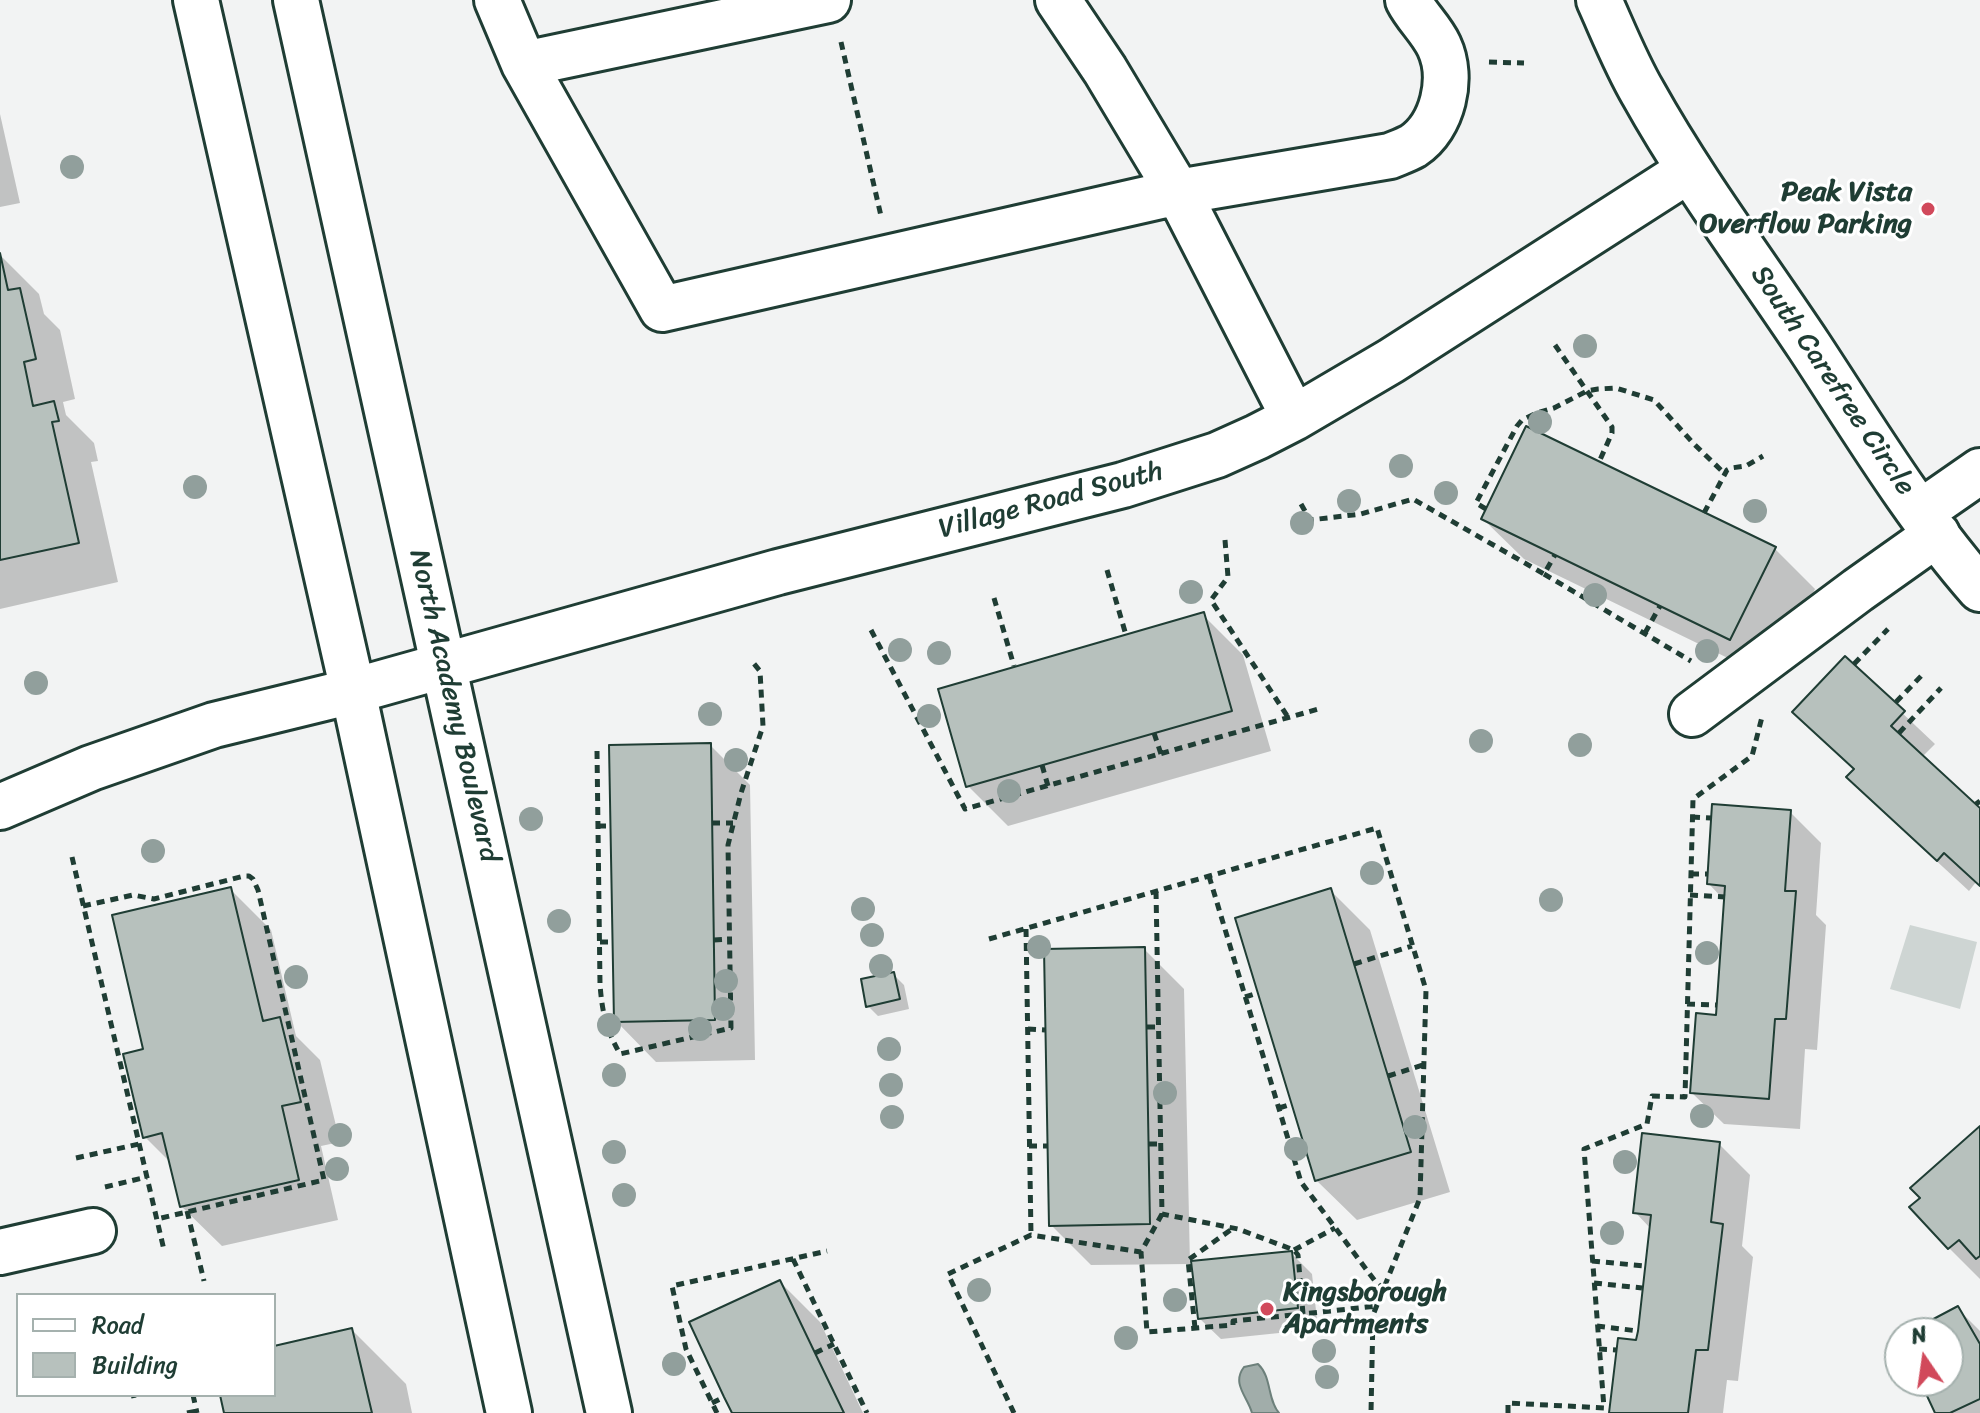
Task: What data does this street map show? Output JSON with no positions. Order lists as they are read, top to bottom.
{
  "streets": {
    "main road": ["South Carefree Circle", "Village Road South", "North Academy Boulevard"]
  },
  "crossings": [
    ["South Carefree Circle", "Village Road South"],
    ["Village Road South", "North Academy Boulevard"]
  ],
  "places": ["Peak Vista Overflow Parking", "Kingsborough Apartments"],
  "legend": ["Road", "Building"],
  "north": "top"
}
